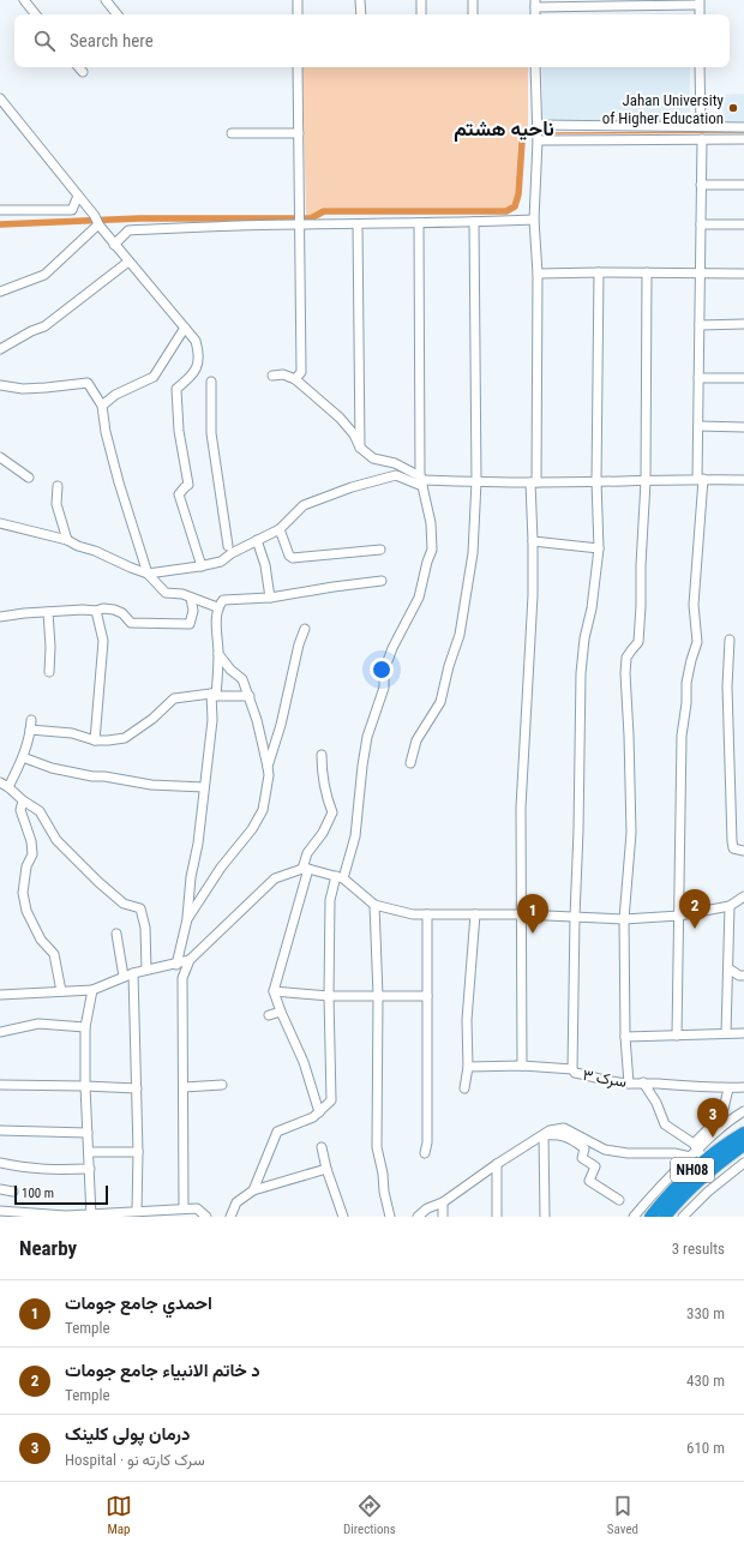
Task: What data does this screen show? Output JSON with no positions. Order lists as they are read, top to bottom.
{
  "streets": {
    "highway": ["NH08"],
    "street": ["سرک ۳"]
  },
  "districts": ["ناحیه هشتم"],
  "places": ["Jahan University of Higher Education"],
  "scale_bar": "100 m",
  "page": {
    "search": "Search here",
    "pins": ["2", "1", "3"],
    "scale": "100 m",
    "heading": ["Nearby", "3 results"],
    "list": [
      {
        "mark": "1",
        "name": "احمدي جامع جومات",
        "note": "Temple",
        "value": "330 m"
      },
      {
        "mark": "2",
        "name": "د خاتم الانبیاء جامع جومات",
        "note": "Temple",
        "value": "430 m"
      },
      {
        "mark": "3",
        "name": "درمان پولی کلینک",
        "note": "Hospital · سرک کارته نو",
        "value": "610 m"
      }
    ],
    "nav": ["Map", "Directions", "Saved"]
  }
}
